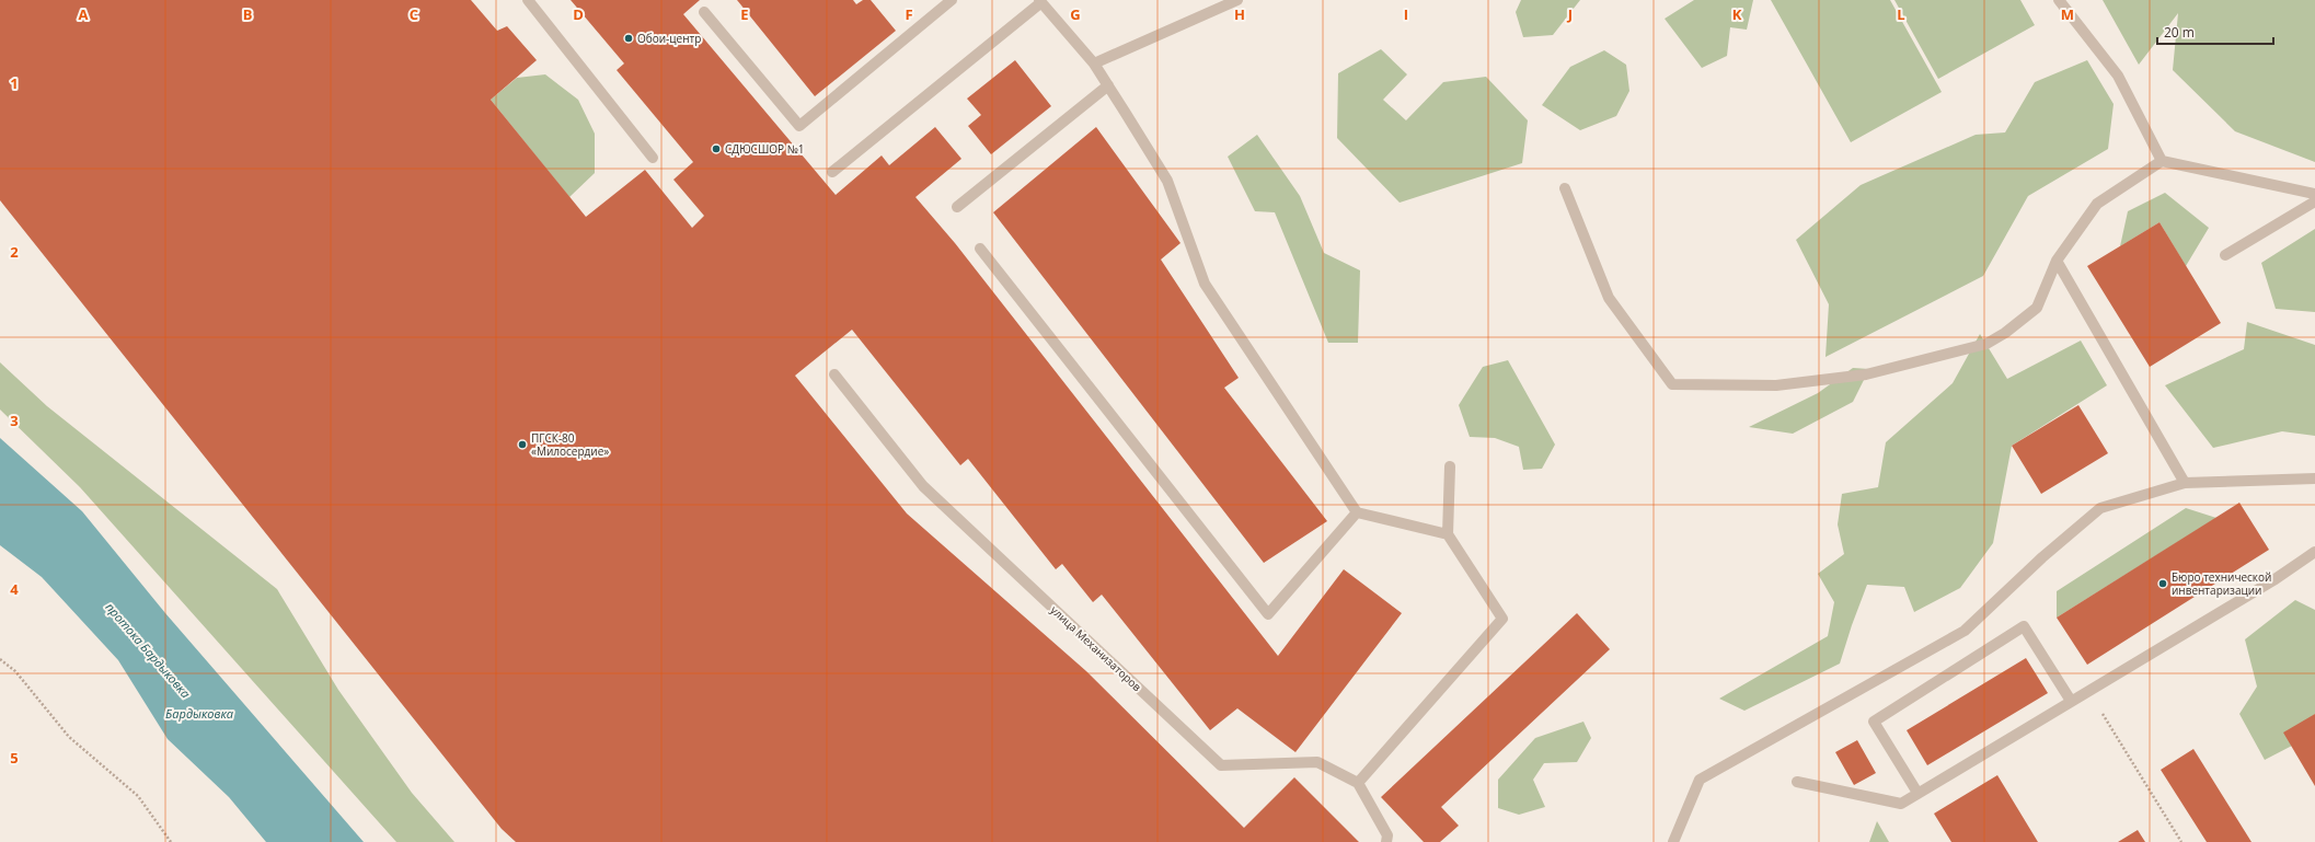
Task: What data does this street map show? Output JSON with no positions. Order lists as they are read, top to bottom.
{
  "streets": {
    "lane": ["улица Механизаторов"]
  },
  "water": ["протока Бардыковка", "Бардыковка"],
  "places": [
    "Обои-центр",
    "СДЮСШОР №1",
    "ПГСК-80 «Милосердие»",
    "Бюро технической инвентаризации"
  ],
  "scale_bar": "20 m",
  "grid": {
    "columns": [
      "A",
      "B",
      "C",
      "D",
      "E",
      "F",
      "G",
      "H",
      "I",
      "J",
      "K",
      "L",
      "M"
    ],
    "rows": [
      "1",
      "2",
      "3",
      "4",
      "5"
    ]
  }
}
